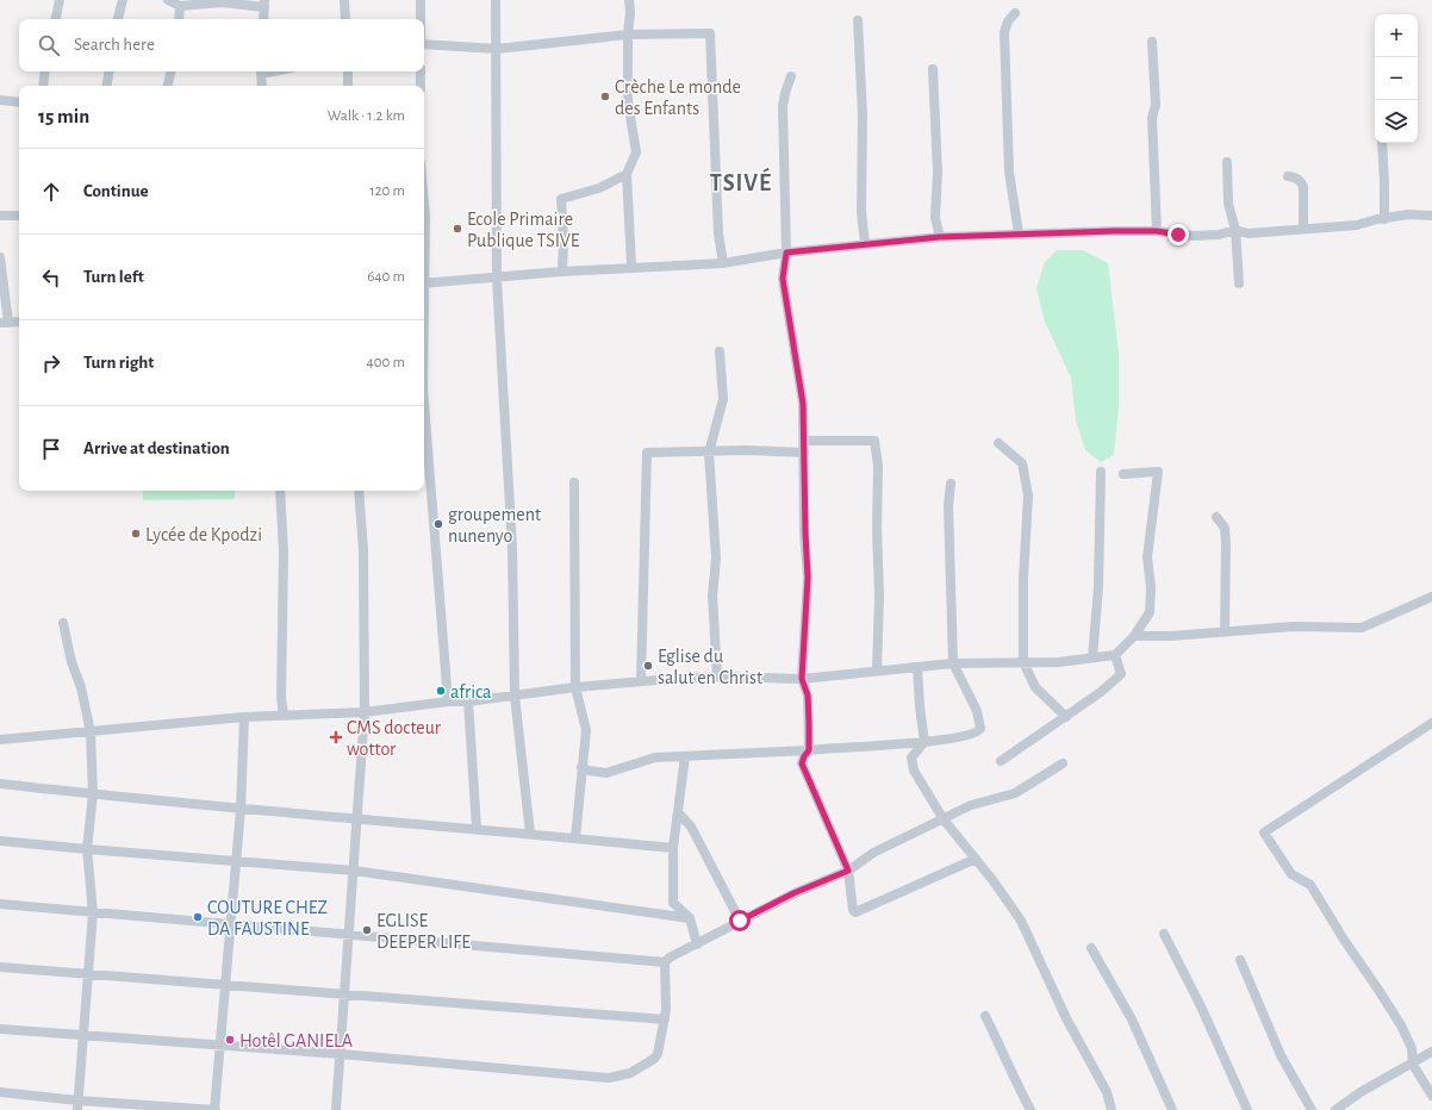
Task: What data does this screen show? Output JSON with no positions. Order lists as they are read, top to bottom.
{
  "districts": ["TSIVÉ"],
  "places": {
    "other": [
      "Crèche Le monde des Enfants",
      "Ecole Primaire Publique TSIVE",
      "groupement nunenyo",
      "Lycée de Kpodzi",
      "Eglise du salut en Christ",
      "africa",
      "COUTURE CHEZ DA FAUSTINE",
      "EGLISE DEEPER LIFE",
      "Hotêl GANIELA"
    ],
    "health": ["CMS docteur wottor"]
  },
  "page": {
    "map_buttons": ["+", "−"],
    "search": "Search here",
    "heading": ["15 min", "Walk · 1.2 km"],
    "list": [
      ["Continue", "120 m"],
      ["Turn left", "640 m"],
      ["Turn right", "400 m"],
      "Arrive at destination"
    ]
  }
}
